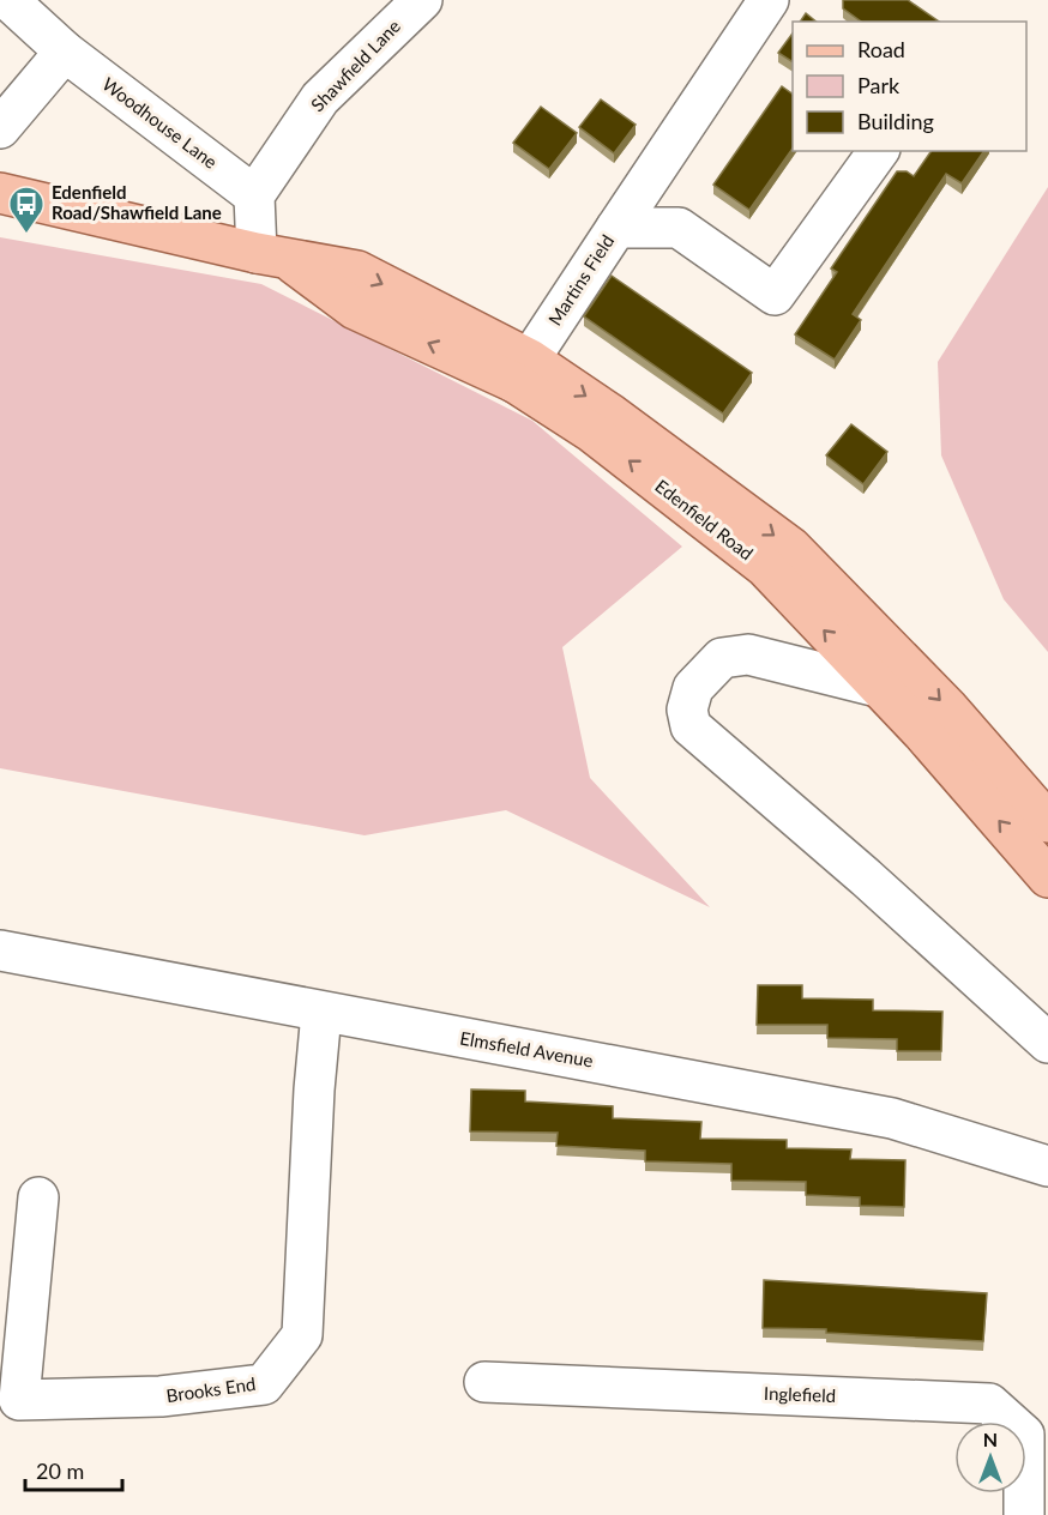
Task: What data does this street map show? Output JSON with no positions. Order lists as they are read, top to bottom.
{
  "streets": {
    "main road": ["Edenfield Road"],
    "street": [
      "Shawfield Lane",
      "Woodhouse Lane",
      "Martins Field",
      "Elmsfield Avenue",
      "Brooks End",
      "Inglefield"
    ]
  },
  "crossings": [
    ["Shawfield Lane", "Woodhouse Lane"],
    ["Martins Field", "Edenfield Road"],
    ["Elmsfield Avenue", "Brooks End"]
  ],
  "places": {
    "bus stop": ["Edenfield Road/Shawfield Lane"]
  },
  "legend": ["Road", "Park", "Building"],
  "scale_bar": "20 m",
  "north": "top"
}
